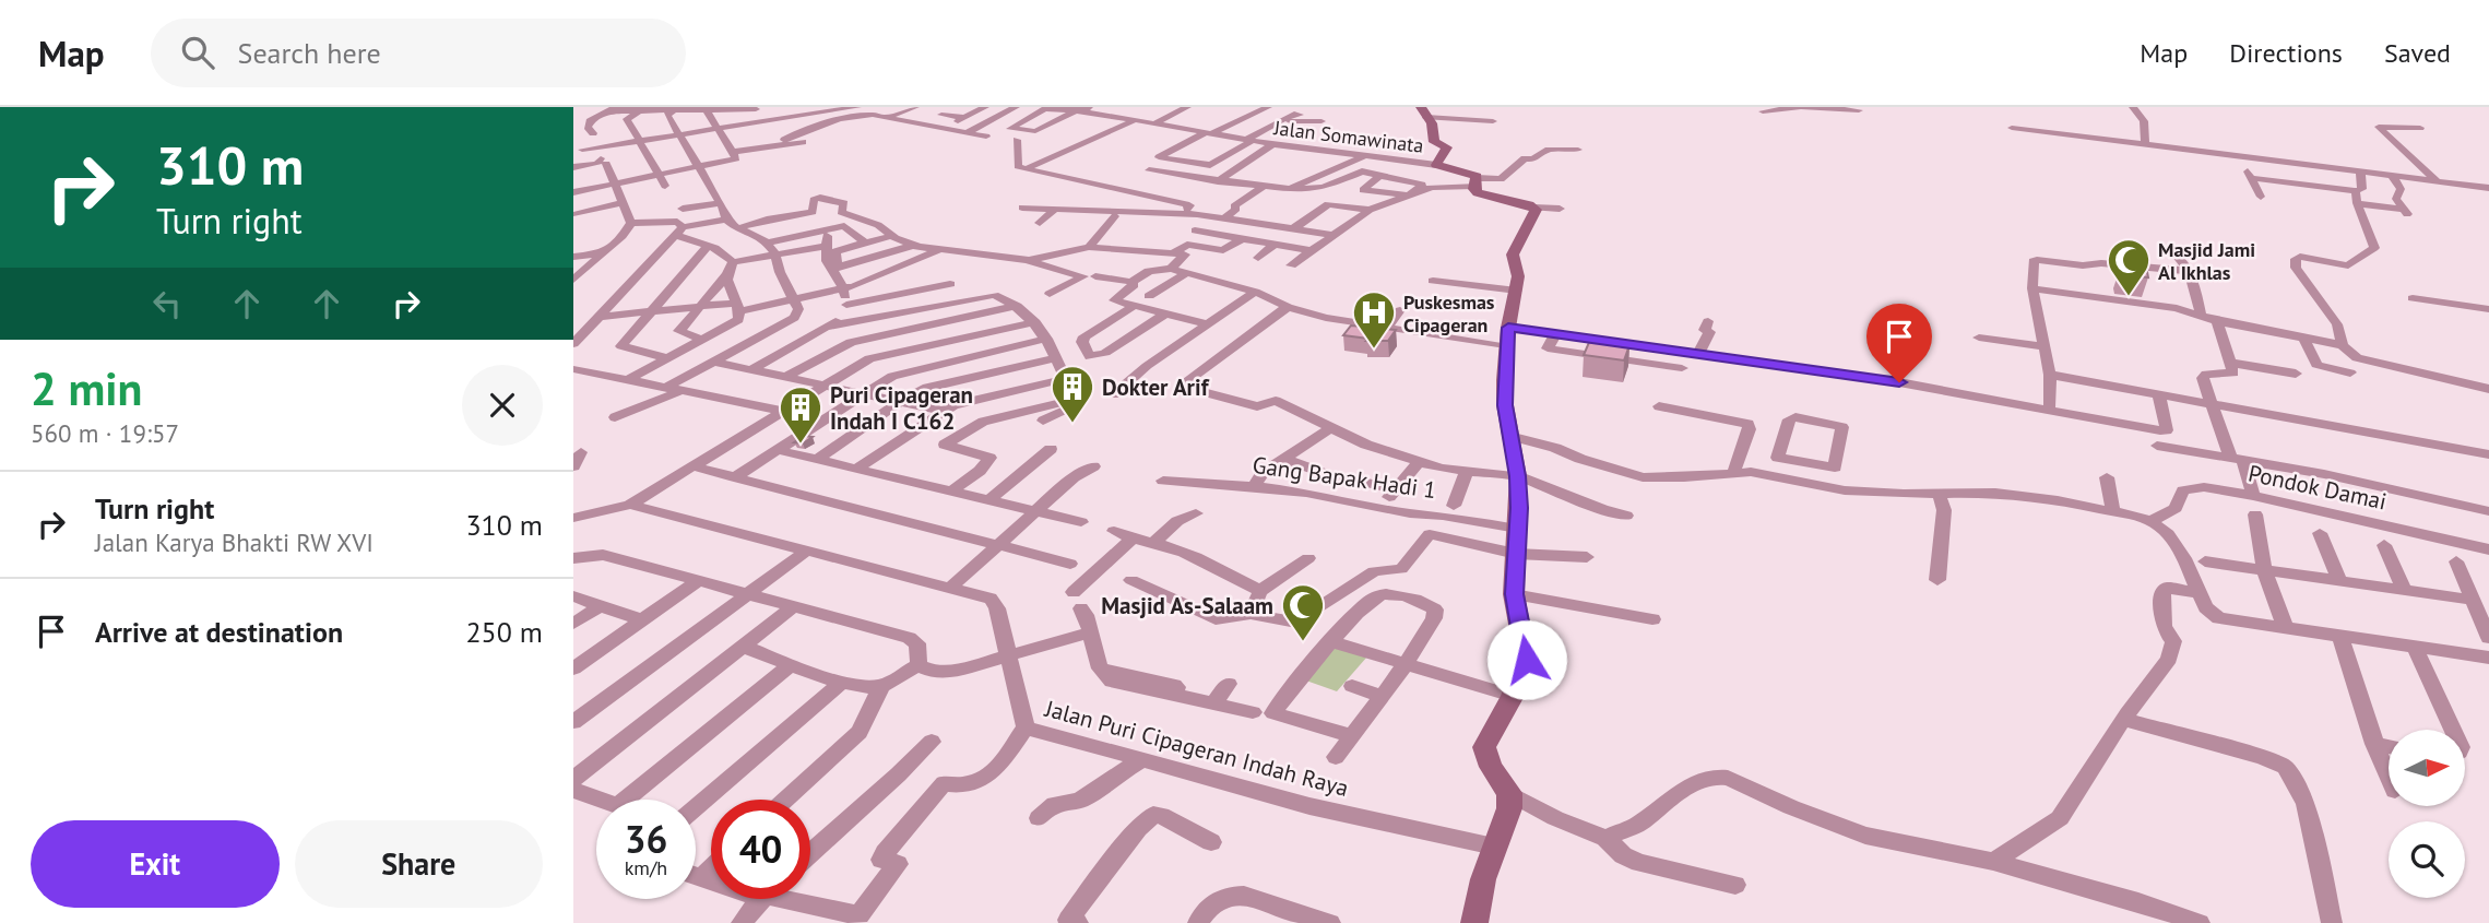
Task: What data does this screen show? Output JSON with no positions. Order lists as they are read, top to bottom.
{
  "streets": {
    "street": [
      "Jalan Somawinata",
      "Gang Bapak Hadi 1",
      "Pondok Damai",
      "Jalan Puri Cipageran Indah Raya"
    ]
  },
  "places": {
    "mosque": ["Masjid Jami Al Ikhlas", "Masjid As-Salaam"],
    "hospital": ["Puskesmas Cipageran"],
    "building": ["Dokter Arif", "Puri Cipageran Indah I C162"]
  },
  "north": "right",
  "page": {
    "header": "Map",
    "search": "Search here",
    "nav": ["Map", "Directions", "Saved"],
    "turn": ["310 m", "Turn right"],
    "heading": ["2 min", "560 m · 19:57"],
    "list": [
      {
        "name": "Turn right",
        "note": "Jalan Karya Bhakti RW XVI",
        "value": "310 m"
      },
      {
        "name": "Arrive at destination",
        "value": "250 m"
      }
    ],
    "speed": "36 km/h",
    "limit": "40",
    "buttons": ["Exit", "Share"]
  }
}
